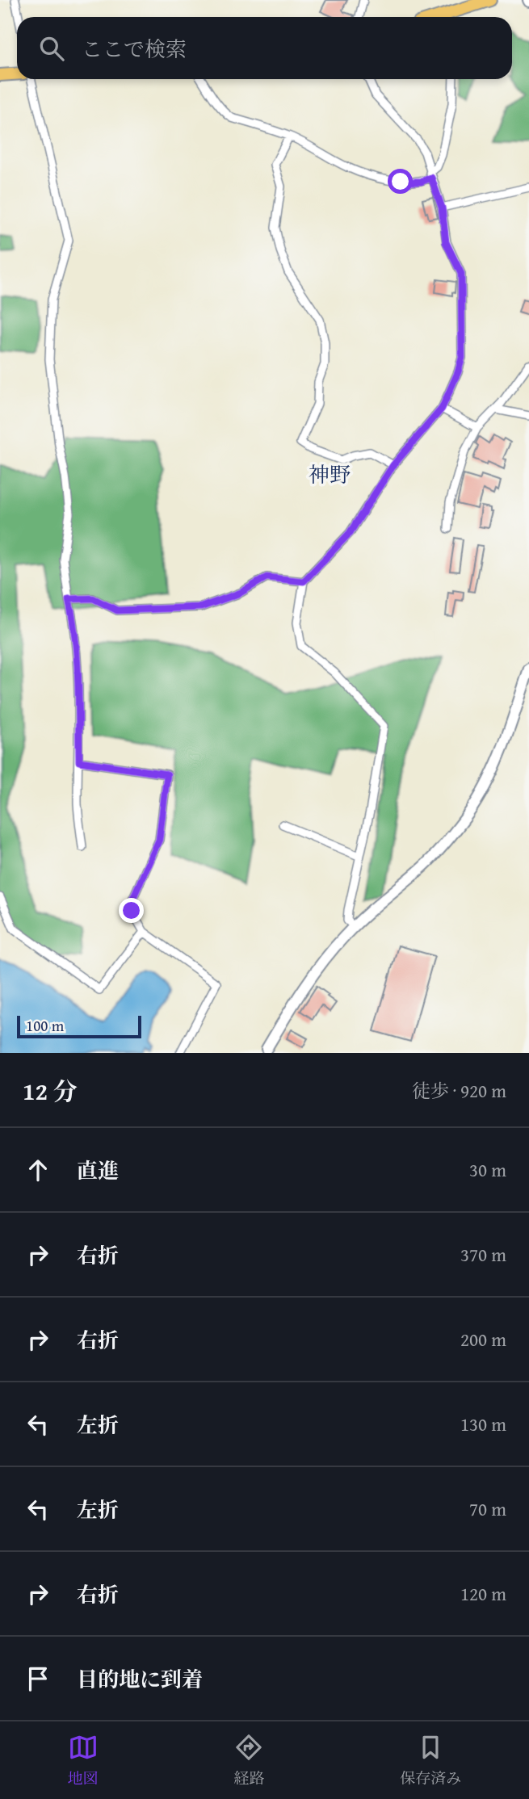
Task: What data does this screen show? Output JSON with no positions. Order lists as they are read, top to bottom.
{
  "districts": ["神野"],
  "scale_bar": "100 m",
  "page": {
    "search": "ここで検索",
    "scale": "100 m",
    "heading": ["12 分", "徒歩 · 920 m"],
    "list": [
      ["直進", "30 m"],
      ["右折", "370 m"],
      ["右折", "200 m"],
      ["左折", "130 m"],
      ["左折", "70 m"],
      ["右折", "120 m"],
      "目的地に到着"
    ],
    "nav": ["地図", "経路", "保存済み"]
  }
}
